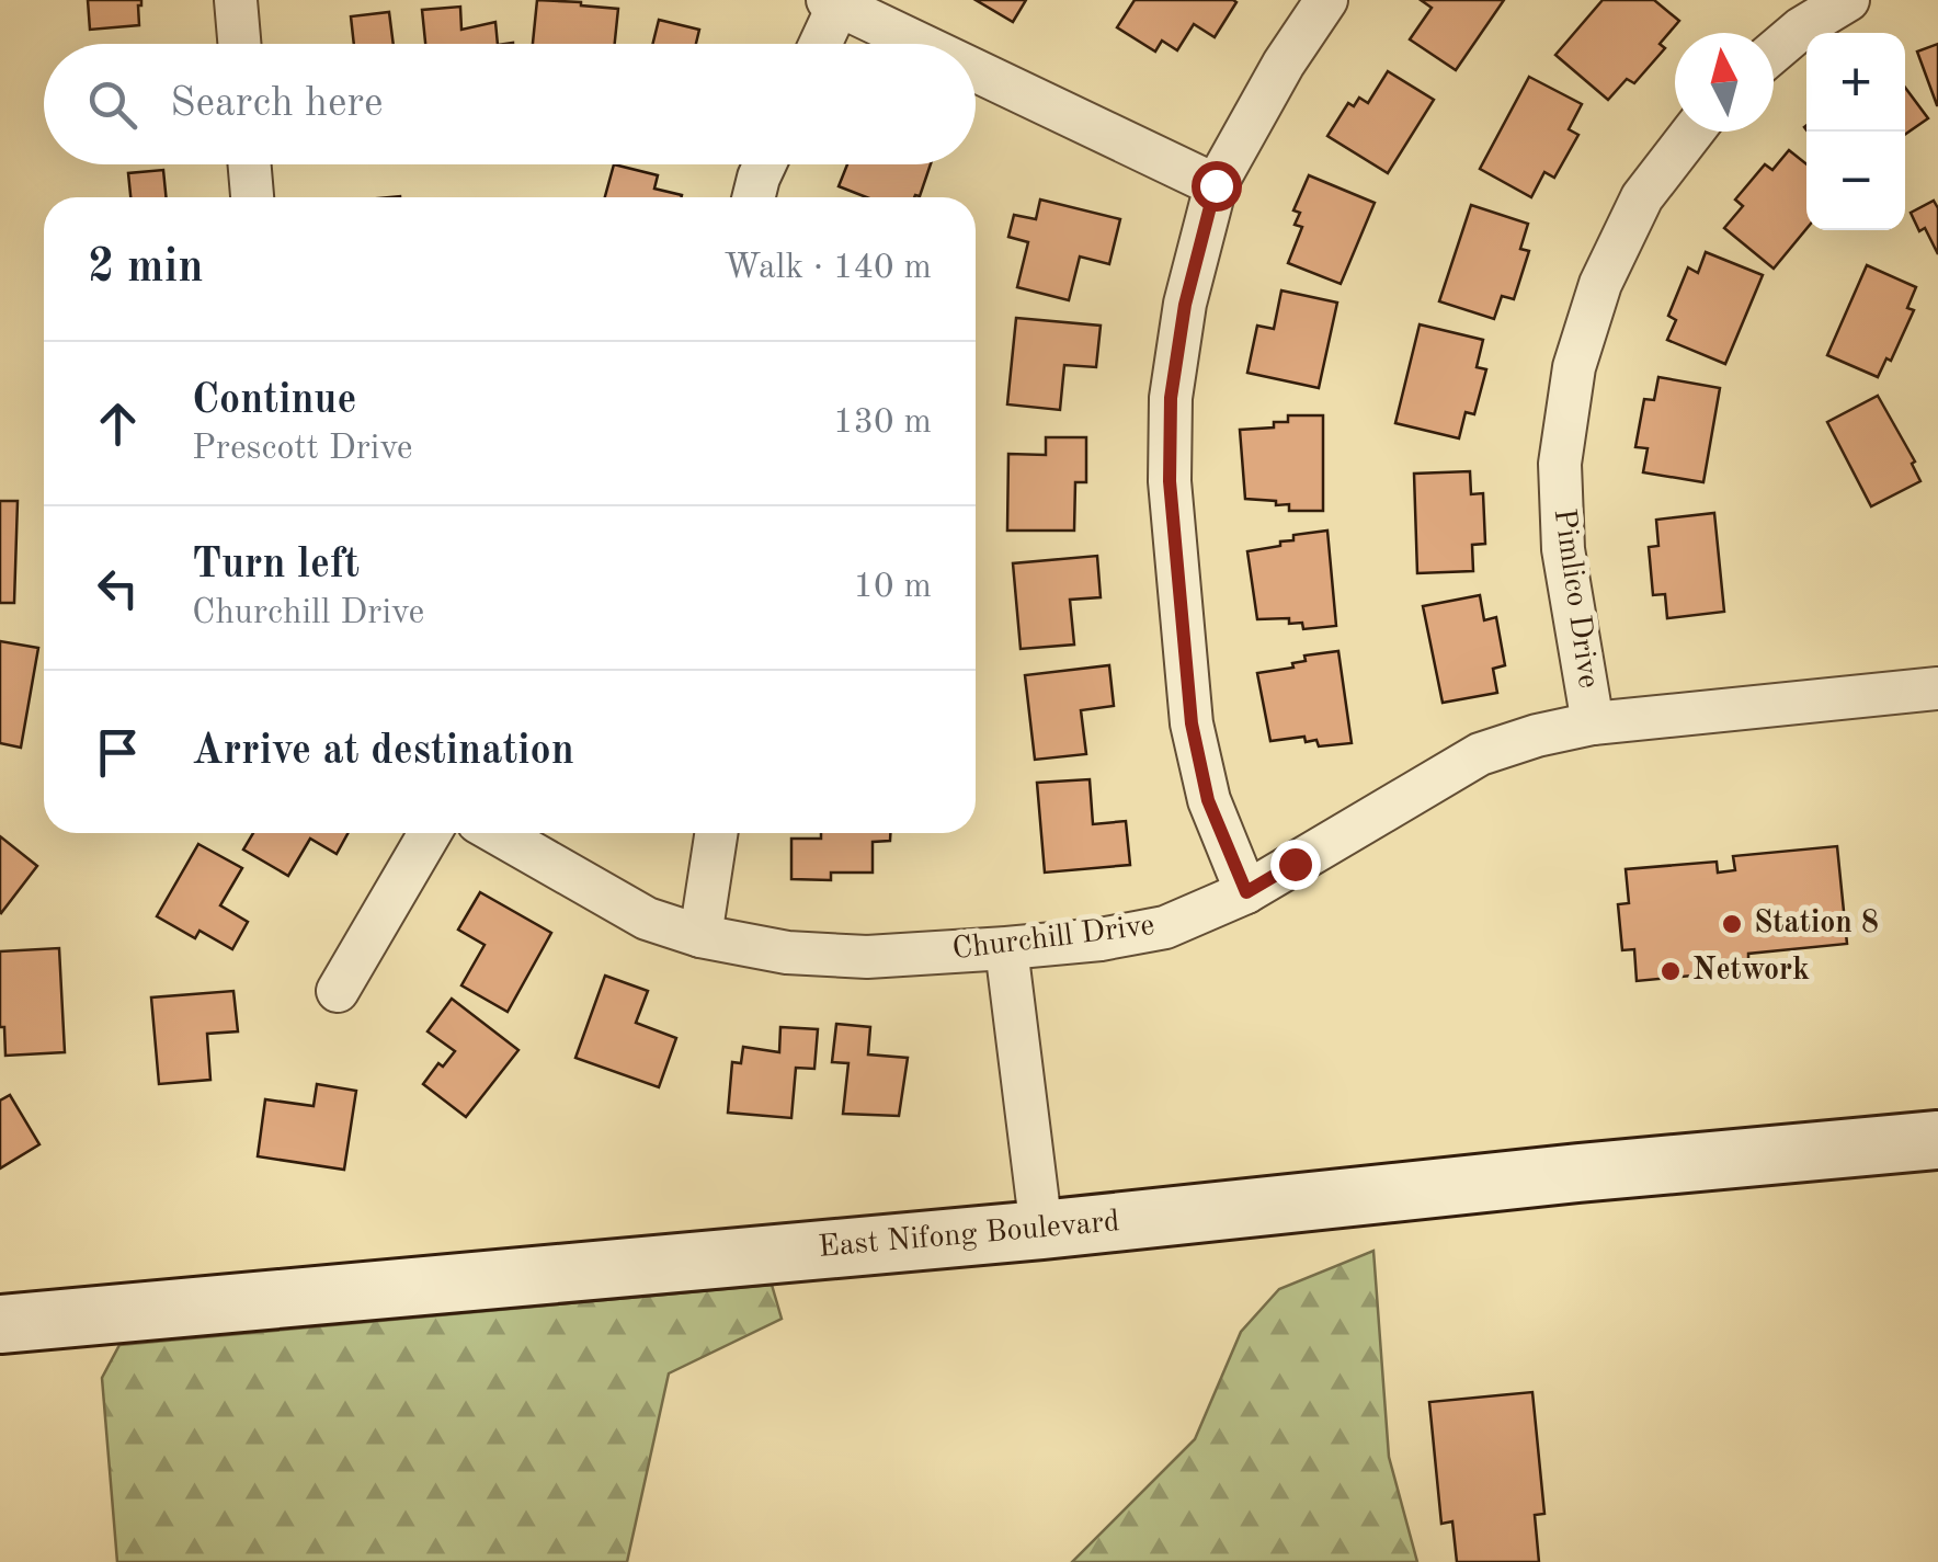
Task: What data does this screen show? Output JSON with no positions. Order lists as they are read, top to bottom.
{
  "streets": {
    "street": ["Pimlico Drive", "Churchill Drive", "East Nifong Boulevard"]
  },
  "crossings": [
    ["Pimlico Drive", "Churchill Drive"]
  ],
  "places": ["Station 8", "Network"],
  "north": "top",
  "page": {
    "map_buttons": ["+", "−"],
    "search": "Search here",
    "heading": ["2 min", "Walk · 140 m"],
    "list": [
      ["Continue", "Prescott Drive", "130 m"],
      ["Turn left", "Churchill Drive", "10 m"],
      "Arrive at destination"
    ]
  }
}
